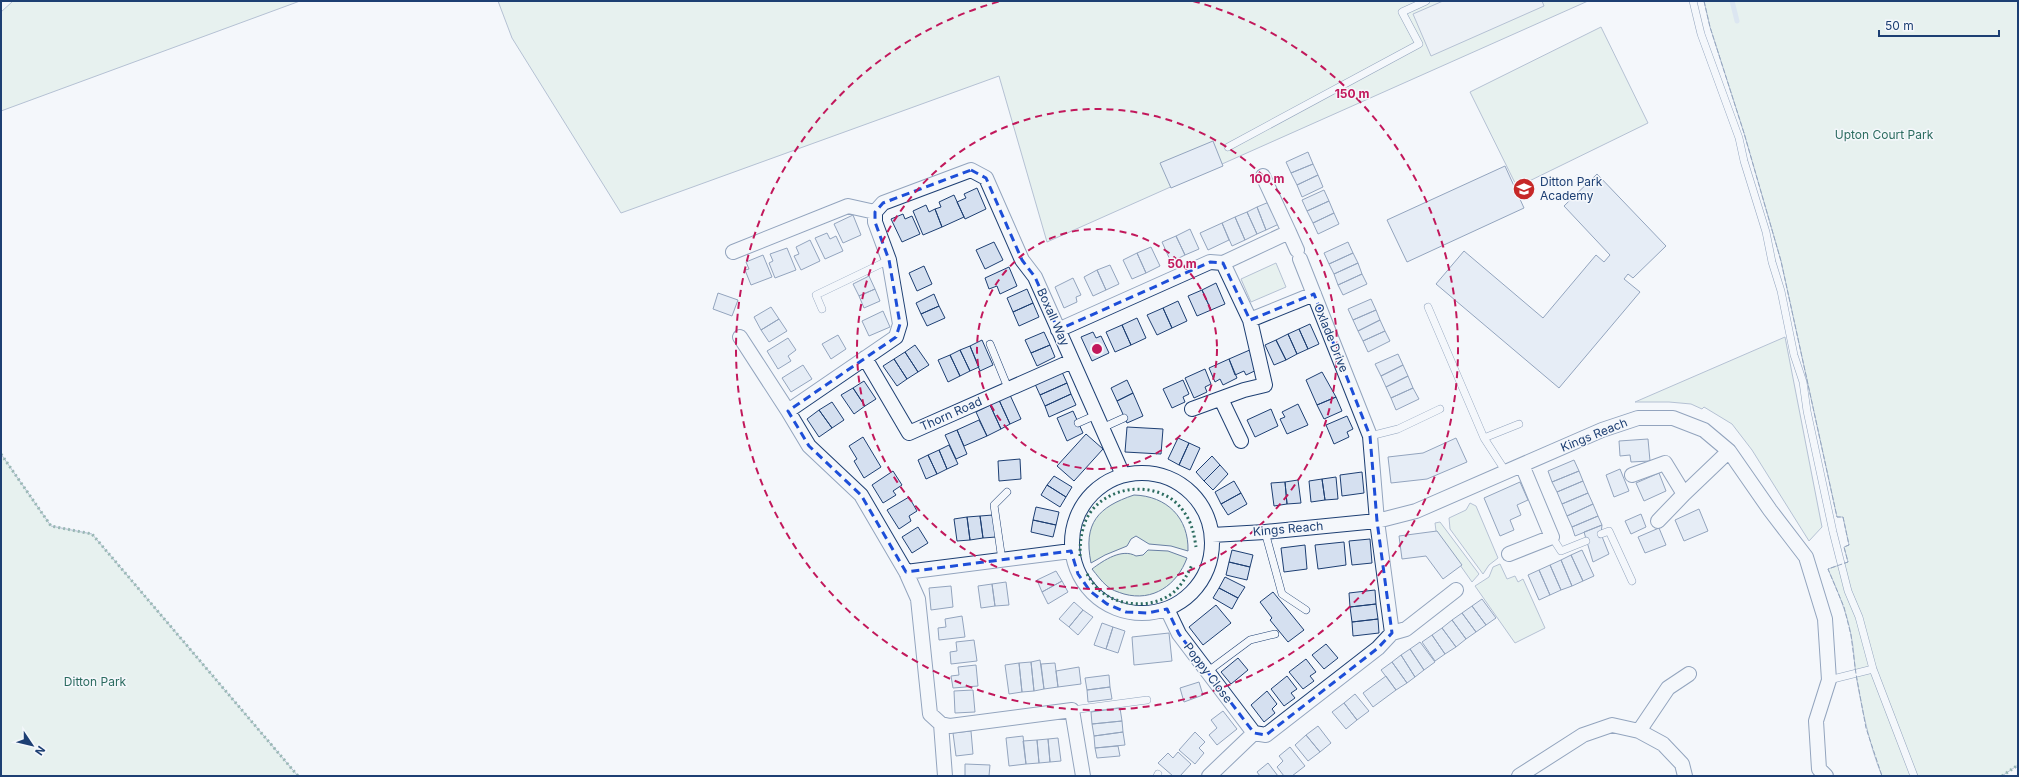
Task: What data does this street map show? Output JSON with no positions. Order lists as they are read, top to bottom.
{
  "streets": {
    "street": [
      "Boxall Way",
      "Oxlade Drive",
      "Thorn Road",
      "Kings Reach",
      "Poppy Close"
    ]
  },
  "crossings": [
    ["Boxall Way", "Thorn Road"],
    ["Boxall Way", "Kings Reach"],
    ["Boxall Way", "Poppy Close"],
    ["Oxlade Drive", "Kings Reach"],
    ["Kings Reach", "Poppy Close"]
  ],
  "parks": ["Upton Court Park", "Ditton Park"],
  "places": {
    "school or university": ["Ditton Park Academy"]
  },
  "scale_bar": "50 m",
  "north": "bottom right",
  "rings": ["150 m", "100 m", "50 m"]
}
